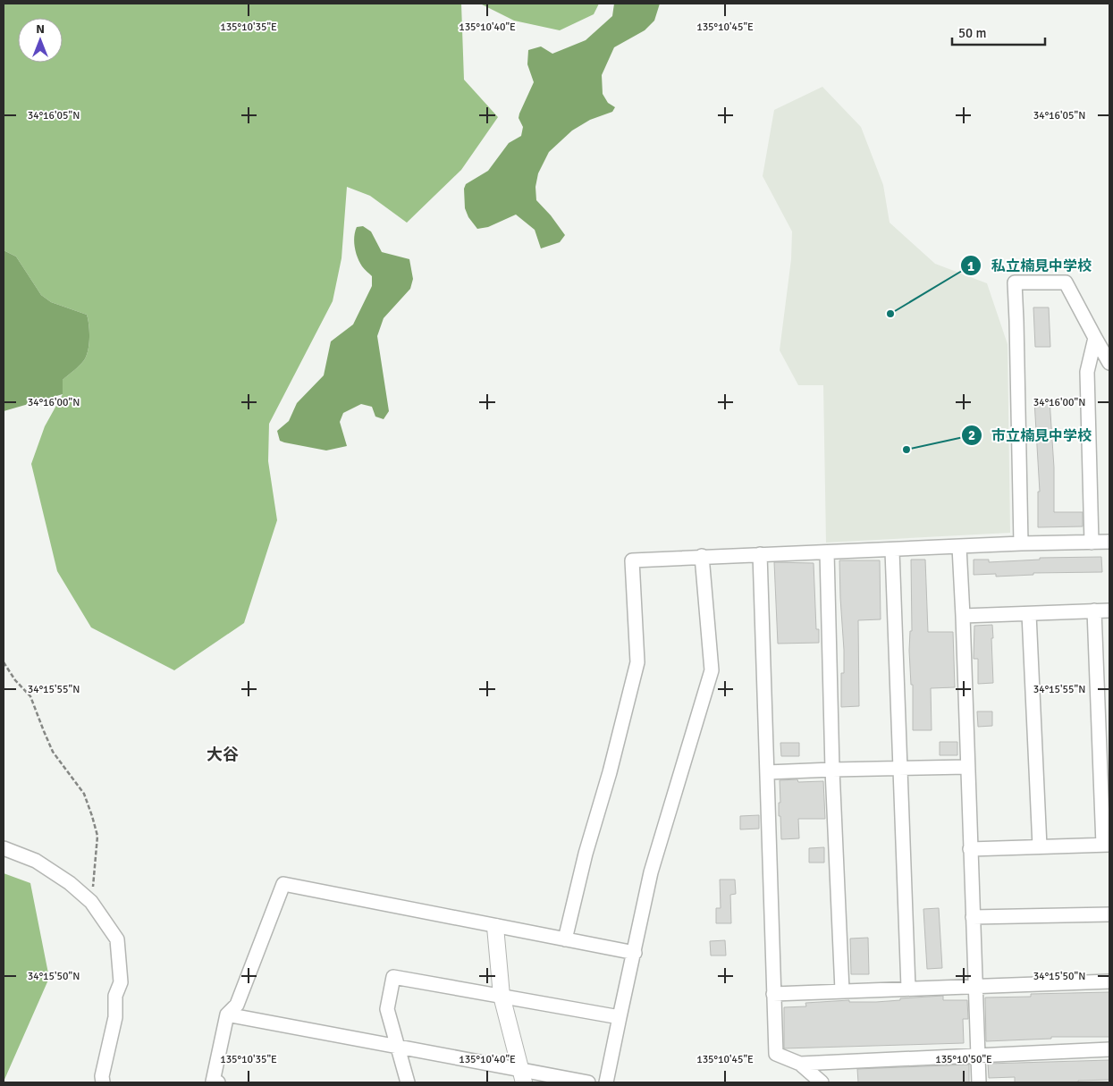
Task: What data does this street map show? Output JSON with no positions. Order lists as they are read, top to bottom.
{
  "districts": ["大谷"],
  "places": ["私立楠見中学校", "市立楠見中学校"],
  "scale_bar": "50 m",
  "north": "top",
  "coordinates": [
    "135°10'35\"E",
    "135°10'40\"E",
    "135°10'45\"E",
    "34°16'05\"N",
    "34°16'00\"N",
    "34°15'55\"N",
    "34°15'50\"N",
    "135°10'50\"E"
  ]
}
